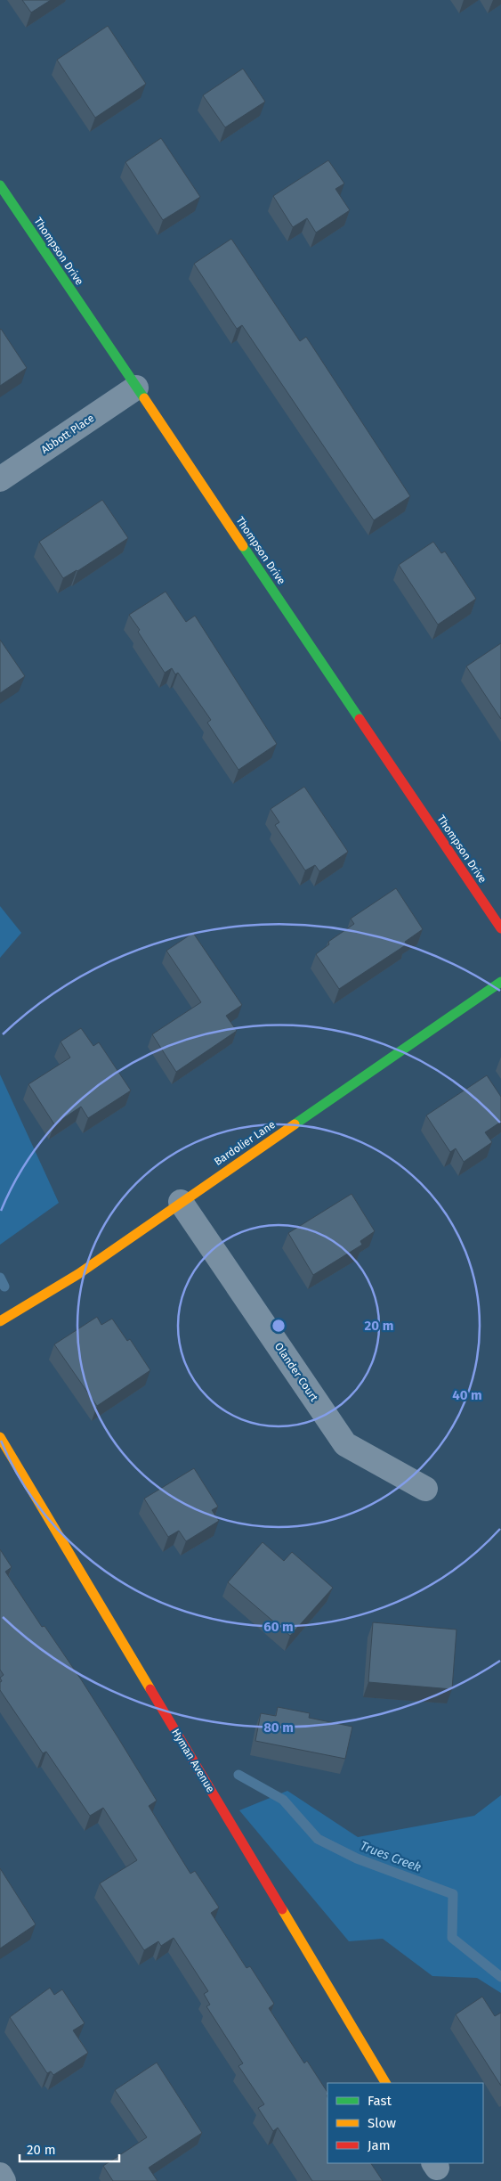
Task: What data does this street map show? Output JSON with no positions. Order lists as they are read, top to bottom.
{
  "streets": {
    "street": [
      "Thompson Drive",
      "Abbott Place",
      "Bardolier Lane",
      "Olander Court",
      "Hyman Avenue"
    ]
  },
  "crossings": [
    ["Thompson Drive", "Abbott Place"],
    ["Bardolier Lane", "Olander Court"]
  ],
  "water": ["Trues Creek"],
  "legend": ["Fast", "Slow", "Jam"],
  "scale_bar": "20 m",
  "rings": [
    "20 m",
    "40 m",
    "60 m",
    "80 m"
  ]
}
